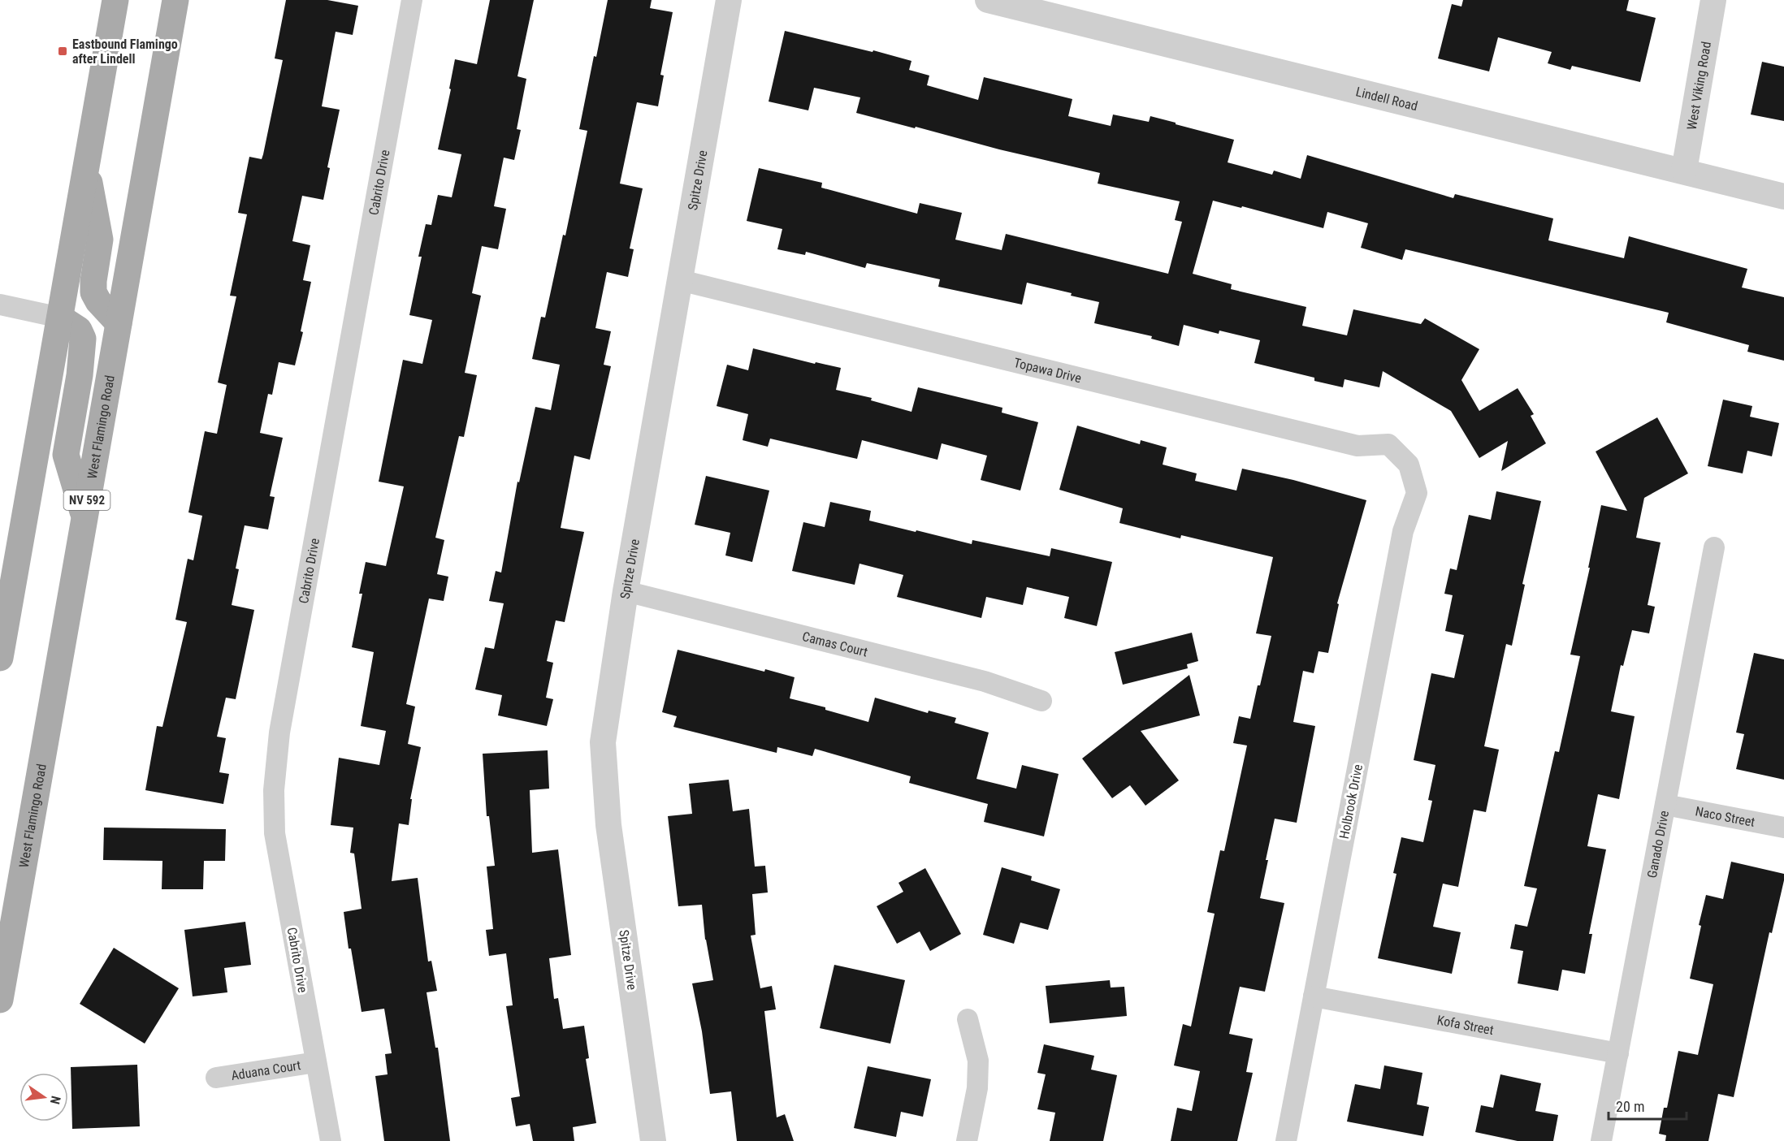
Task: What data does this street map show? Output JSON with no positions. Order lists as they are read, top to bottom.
{
  "streets": {
    "main road": ["West Flamingo Road", "NV 592"],
    "street": [
      "West Viking Road",
      "Lindell Road",
      "Spitze Drive",
      "Cabrito Drive",
      "Topawa Drive",
      "Camas Court",
      "Holbrook Drive",
      "Naco Street",
      "Ganado Drive",
      "Kofa Street",
      "Aduana Court"
    ]
  },
  "crossings": [
    ["West Viking Road", "Lindell Road"],
    ["Spitze Drive", "Topawa Drive"],
    ["Spitze Drive", "Camas Court"],
    ["Cabrito Drive", "Aduana Court"],
    ["Topawa Drive", "Holbrook Drive"],
    ["Holbrook Drive", "Kofa Street"],
    ["Naco Street", "Ganado Drive"],
    ["Ganado Drive", "Kofa Street"]
  ],
  "places": {
    "transit": ["Eastbound Flamingo after Lindell"]
  },
  "scale_bar": "20 m",
  "north": "right"
}
